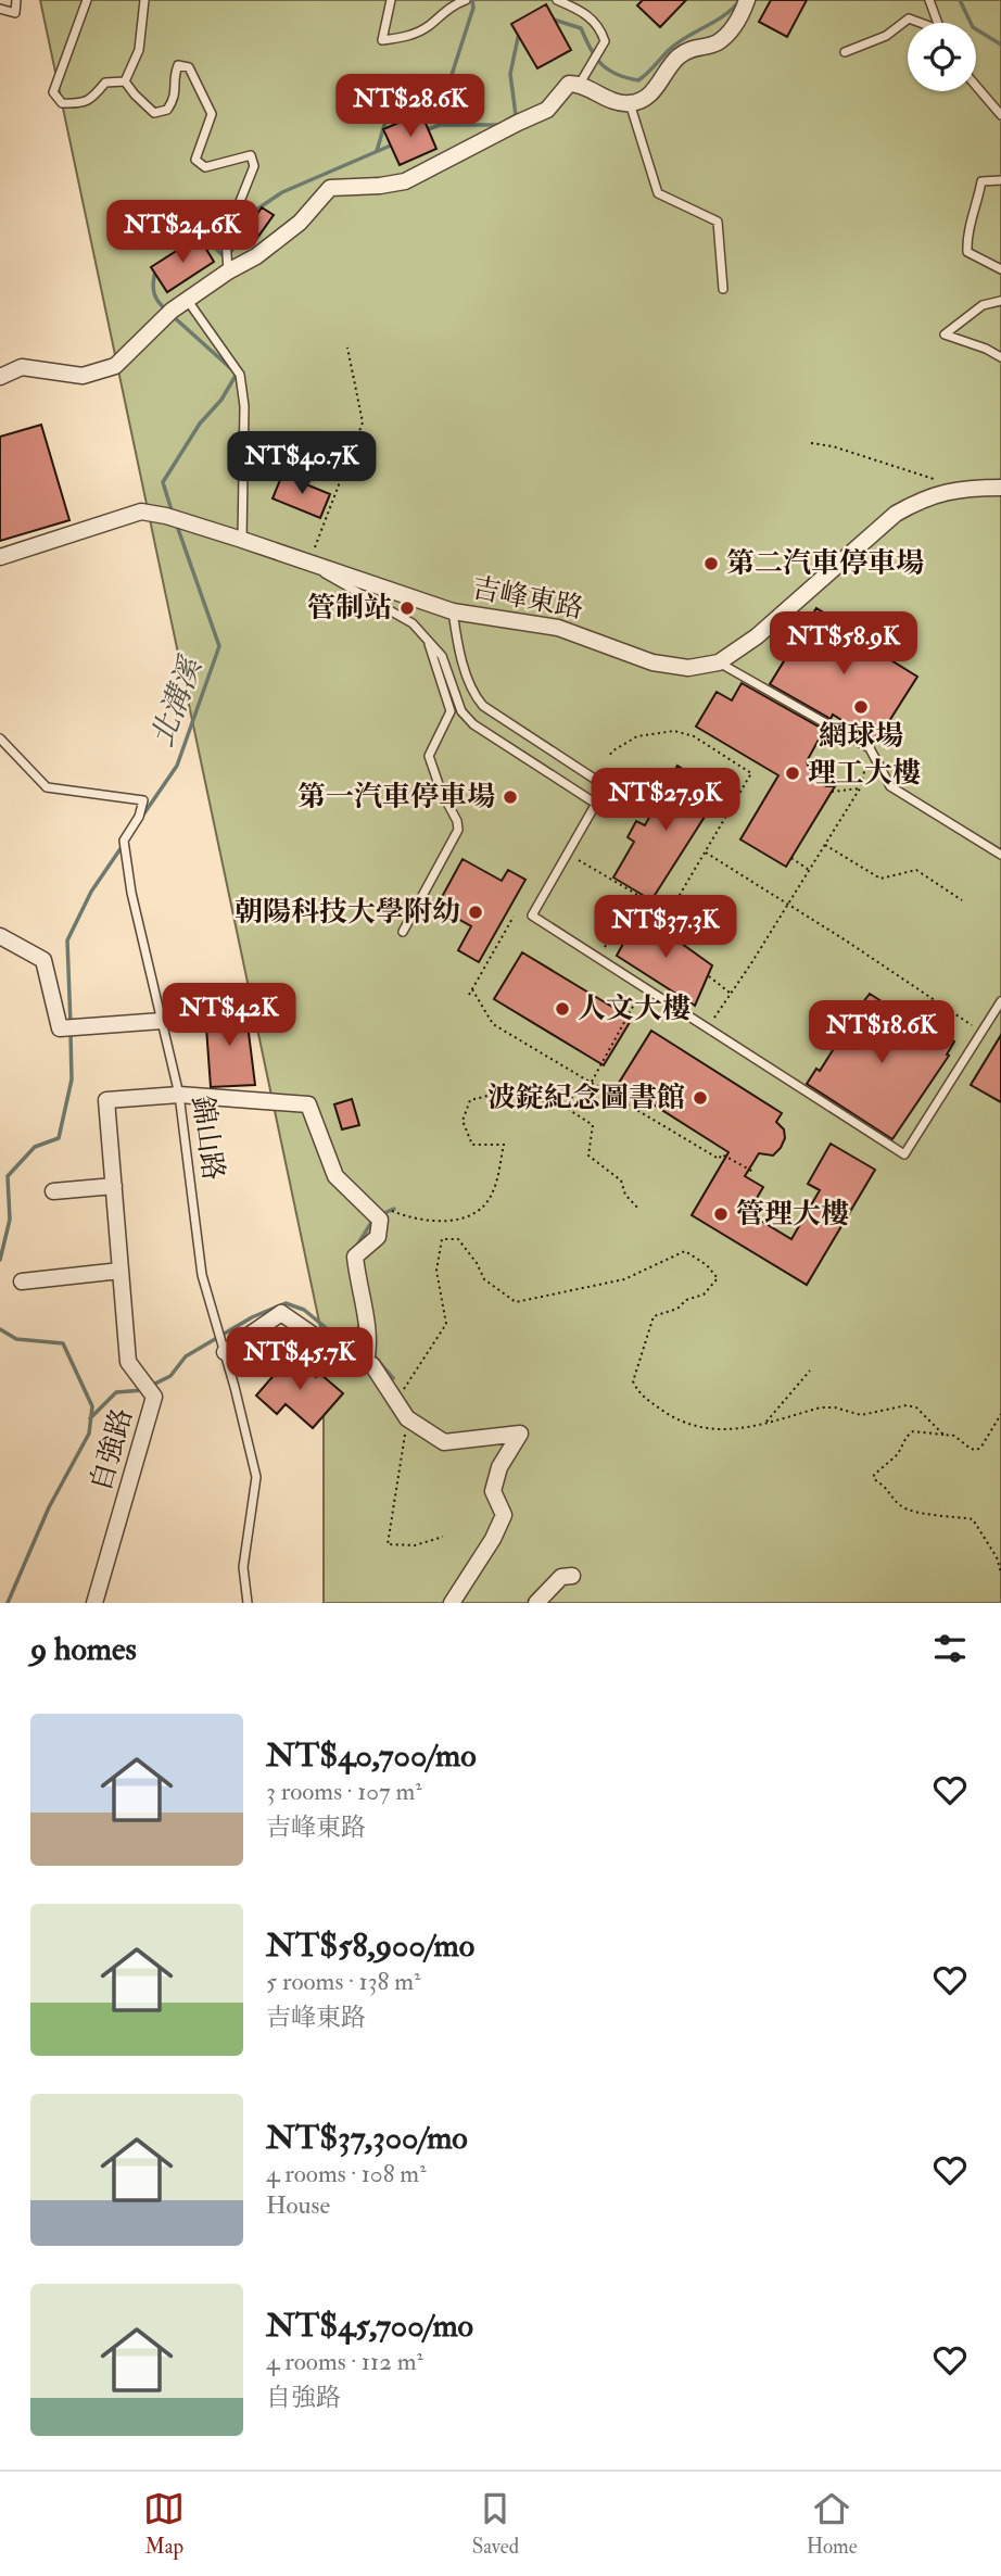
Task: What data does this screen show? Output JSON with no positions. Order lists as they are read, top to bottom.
{
  "streets": {
    "street": ["吉峰東路", "自強路"],
    "lane": ["錦山路"]
  },
  "crossings": [
    ["錦山路", "自強路"]
  ],
  "water": ["北溝溪"],
  "places": [
    "第二汽車停車場",
    "管制站",
    "網球場",
    "理工大樓",
    "第一汽車停車場",
    "朝陽科技大學附幼",
    "人文大樓",
    "波錠紀念圖書館",
    "管理大樓"
  ],
  "page": {
    "price": [
      "NT$28.6K",
      "NT$24.6K",
      "NT$40.7K",
      "NT$58.9K",
      "NT$27.9K",
      "NT$37.3K",
      "NT$42K",
      "NT$18.6K",
      "NT$45.7K"
    ],
    "heading": "9 homes",
    "list": [
      {
        "name": "NT$40,700/mo",
        "note": "3 rooms · 107 m² · 吉峰東路"
      },
      {
        "name": "NT$58,900/mo",
        "note": "5 rooms · 138 m² · 吉峰東路"
      },
      {
        "name": "NT$37,300/mo",
        "note": "4 rooms · 108 m² · House"
      },
      {
        "name": "NT$45,700/mo",
        "note": "4 rooms · 112 m² · 自強路"
      }
    ],
    "tabs": ["Map", "Saved", "Home"]
  }
}
